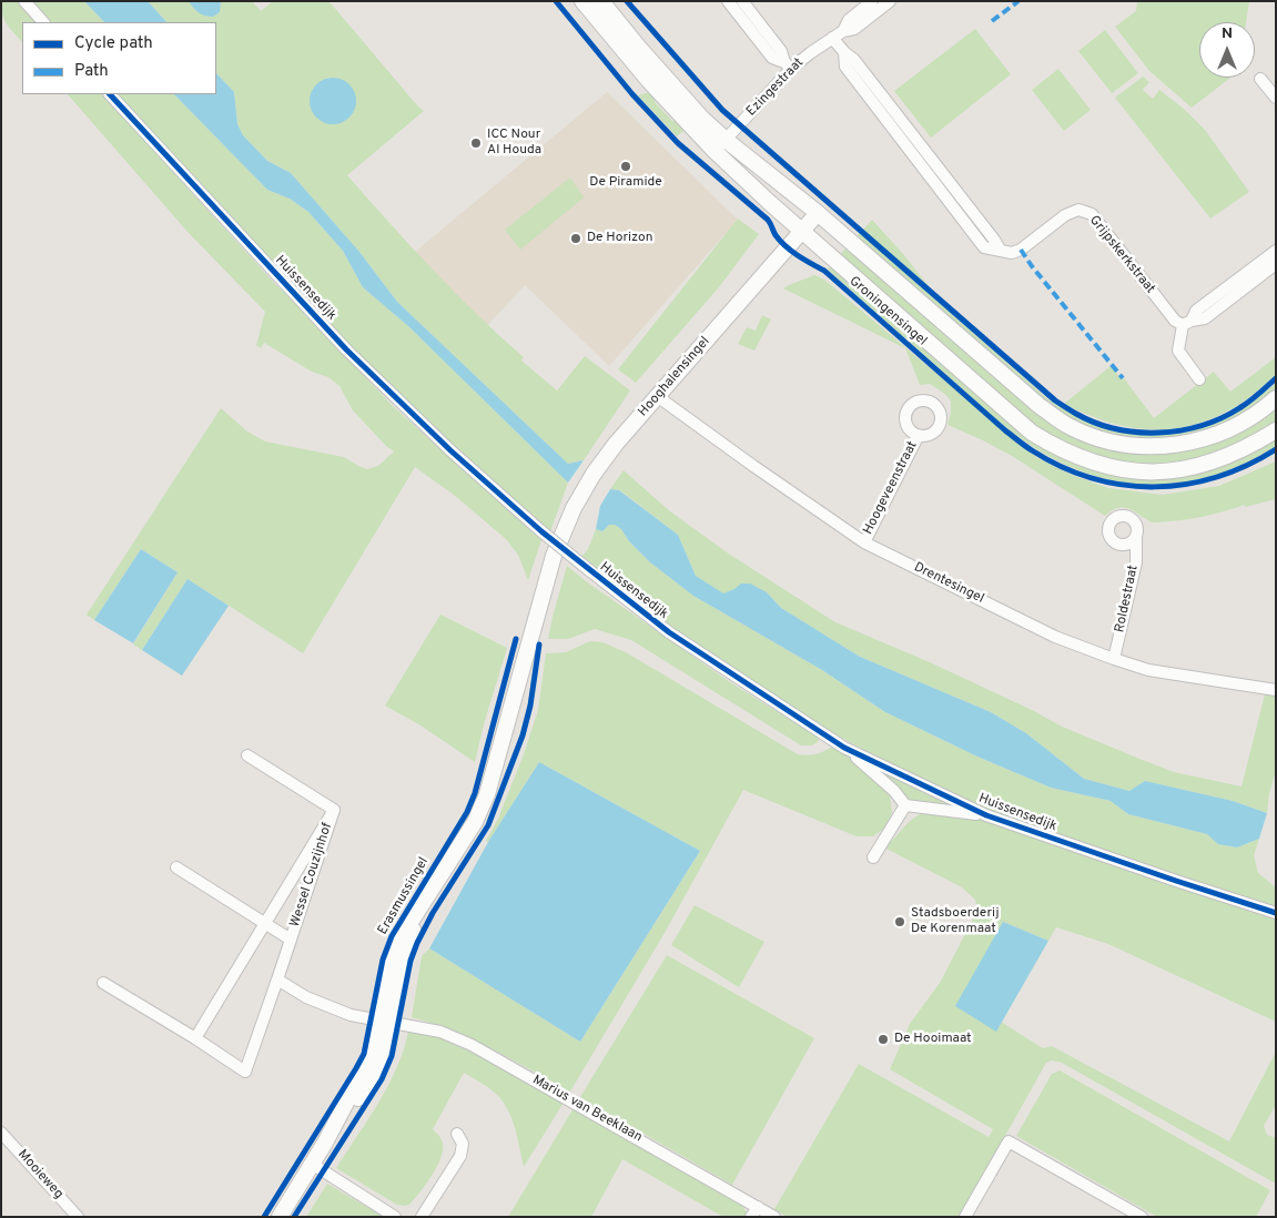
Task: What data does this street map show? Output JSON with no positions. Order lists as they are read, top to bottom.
{
  "streets": {
    "street": [
      "Ezingestraat",
      "Grijpskerkstraat",
      "Huissensedijk",
      "Groningensingel",
      "Hooghalensingel",
      "Hoogeveenstraat",
      "Drentesingel",
      "Roldestraat",
      "Wessel Couzijnhof",
      "Erasmussingel",
      "Marius van Beeklaan",
      "Mooieweg"
    ]
  },
  "crossings": [
    ["Ezingestraat", "Grijpskerkstraat"],
    ["Ezingestraat", "Groningensingel"],
    ["Groningensingel", "Hooghalensingel"],
    ["Hooghalensingel", "Drentesingel"],
    ["Hooghalensingel", "Erasmussingel"],
    ["Hoogeveenstraat", "Drentesingel"],
    ["Drentesingel", "Roldestraat"],
    ["Erasmussingel", "Marius van Beeklaan"]
  ],
  "places": [
    "ICC Nour Al Houda",
    "De Piramide",
    "De Horizon",
    "Stadsboerderij De Korenmaat",
    "De Hooimaat"
  ],
  "legend": ["Cycle path", "Path"],
  "north": "top"
}
